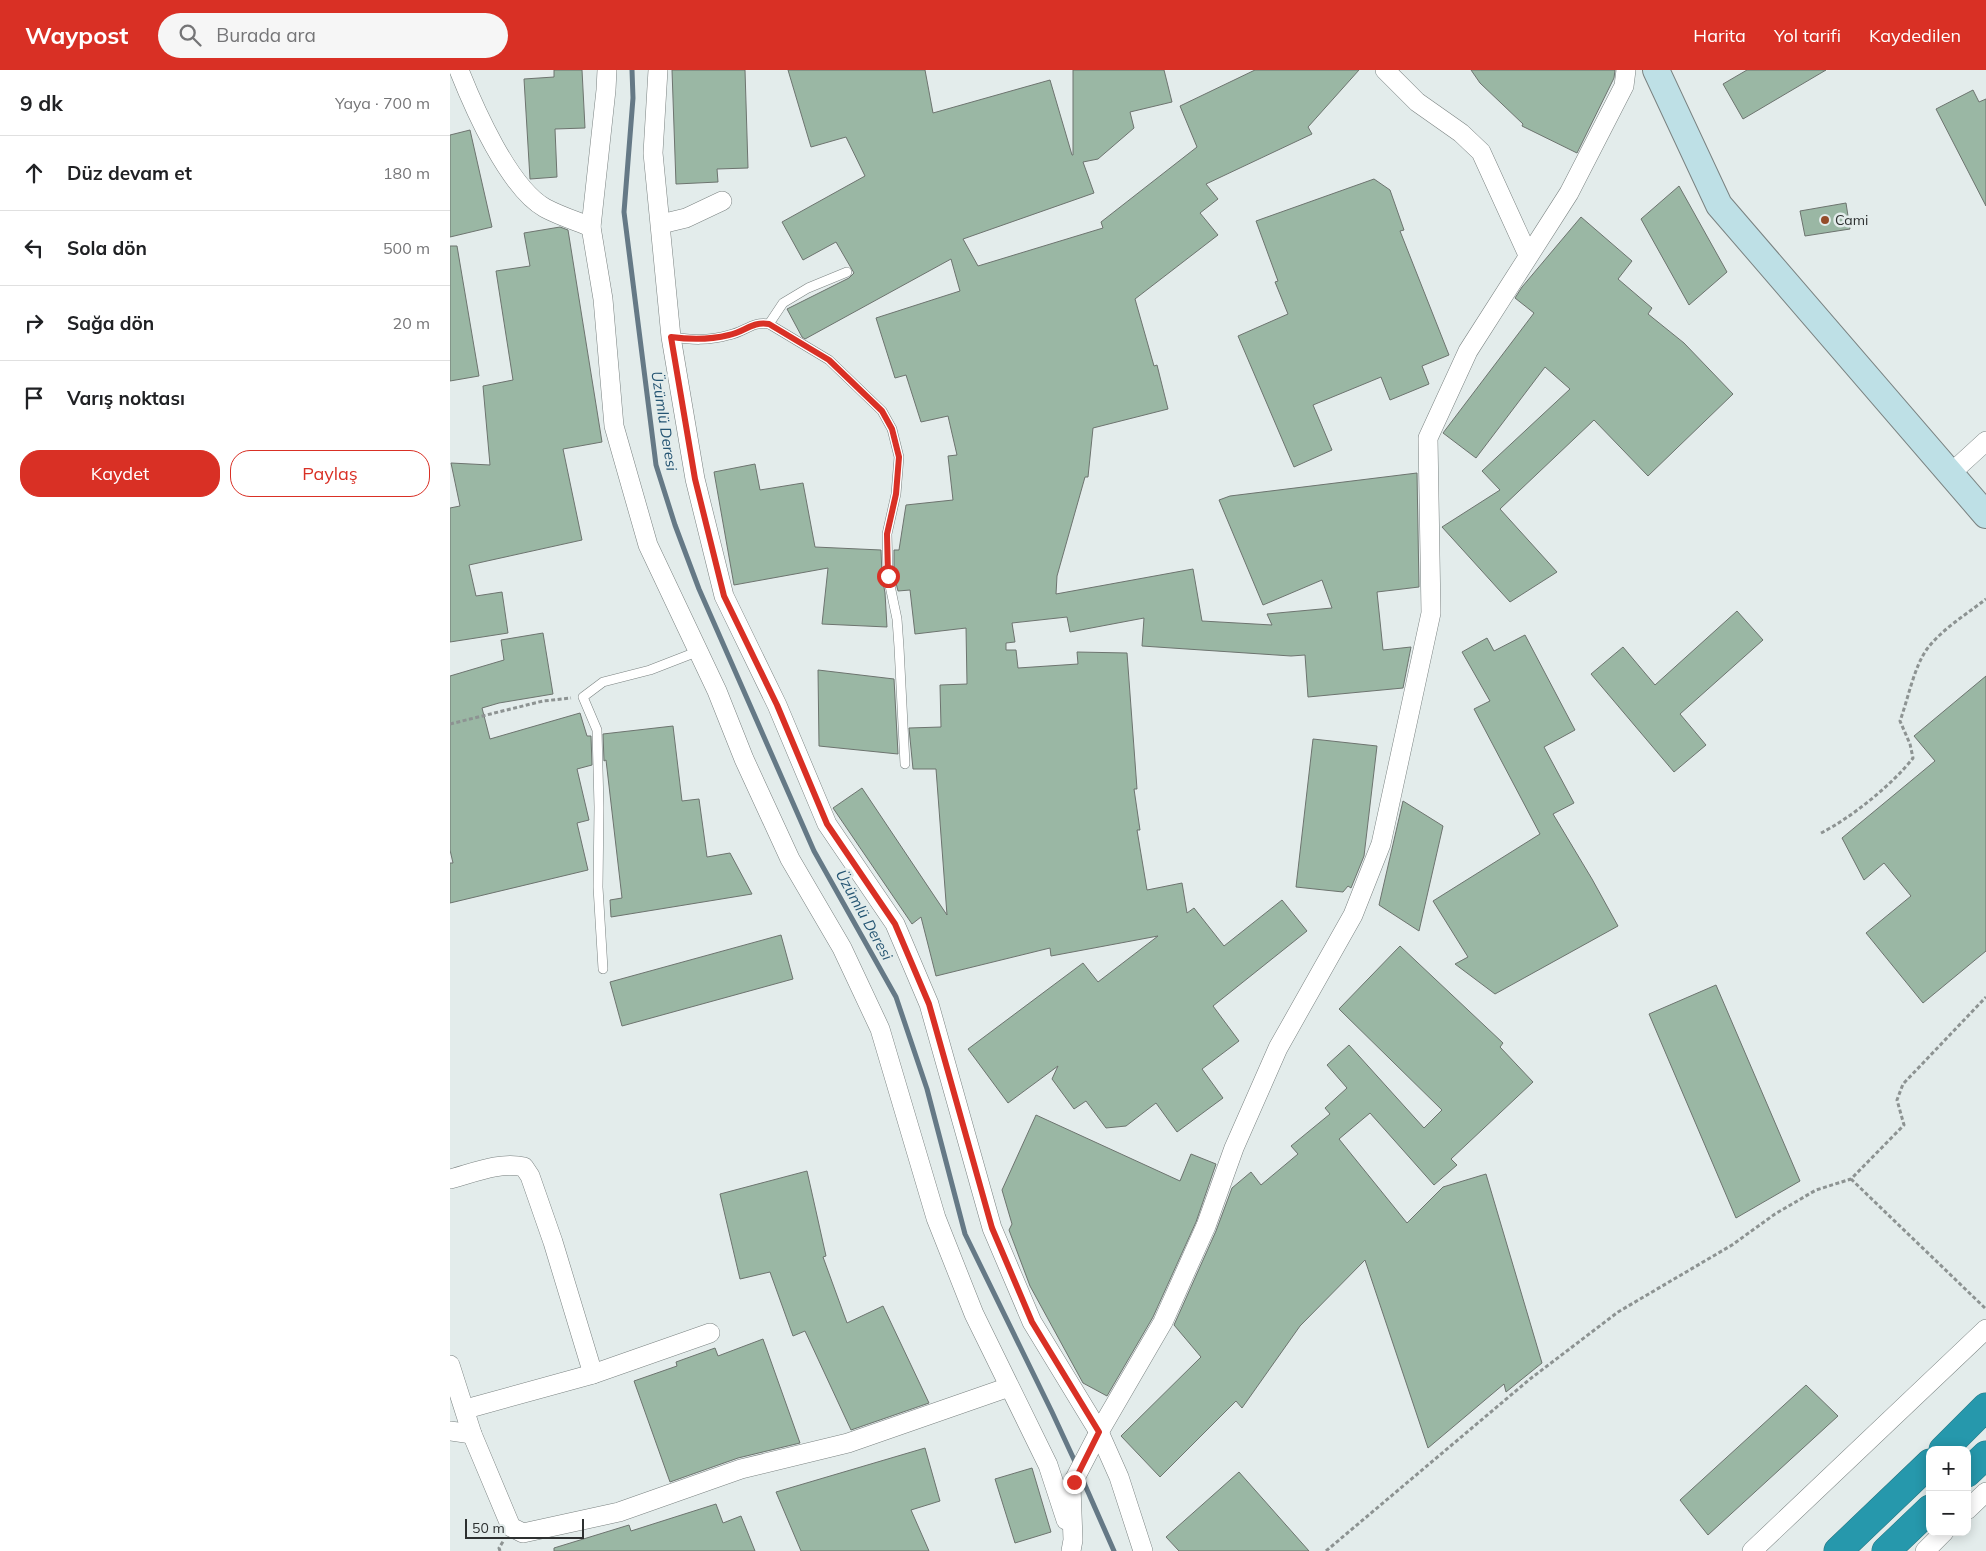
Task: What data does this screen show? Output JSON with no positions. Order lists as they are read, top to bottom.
{
  "water": ["Üzümlü Deresi"],
  "places": ["Cami"],
  "scale_bar": "50 m",
  "page": {
    "header": "Waypost",
    "search": "Burada ara",
    "nav": ["Harita", "Yol tarifi", "Kaydedilen"],
    "heading": ["9 dk", "Yaya · 700 m"],
    "list": [
      ["Düz devam et", "180 m"],
      ["Sola dön", "500 m"],
      ["Sağa dön", "20 m"],
      "Varış noktası"
    ],
    "buttons": ["Kaydet", "Paylaş"],
    "map_buttons": ["+", "−"],
    "scale": "50 m"
  }
}
